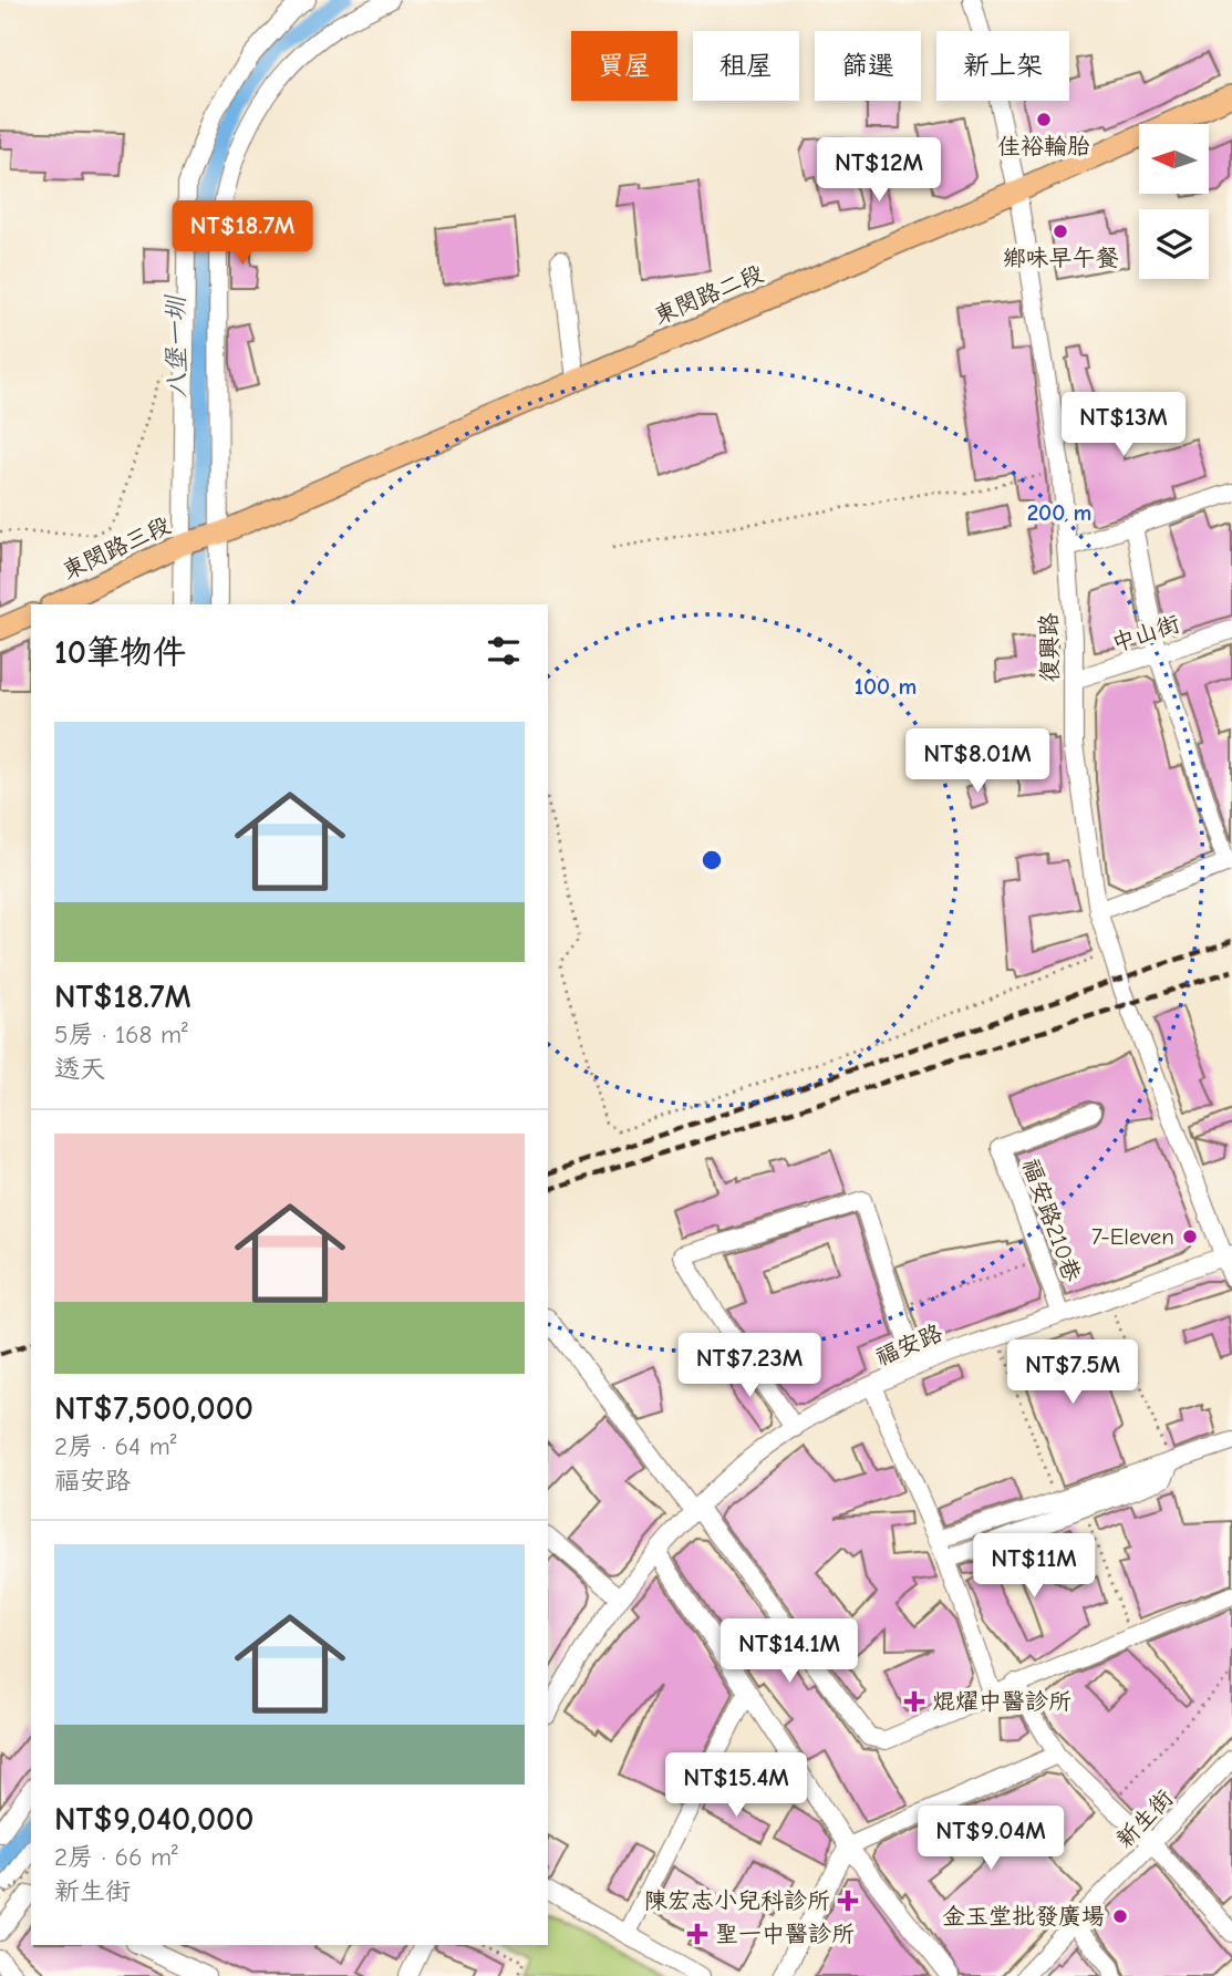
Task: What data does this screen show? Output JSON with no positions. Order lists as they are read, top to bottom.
{
  "streets": {
    "main road": ["東閔路二段", "東閔路三段"],
    "street": [
      "中山街",
      "復興路",
      "福安路210巷",
      "福安路",
      "新生街"
    ]
  },
  "crossings": [
    ["東閔路二段", "東閔路三段"],
    ["東閔路二段", "復興路"],
    ["中山街", "復興路"],
    ["復興路", "福安路"],
    ["福安路210巷", "福安路"]
  ],
  "water": ["八堡一圳"],
  "places": {
    "other": [
      "佳裕輪胎",
      "鄉味早午餐",
      "7-Eleven",
      "金玉堂批發廣場"
    ],
    "health": ["焜燿中醫診所", "陳宏志小兒科診所", "聖一中醫診所"]
  },
  "north": "left",
  "page": {
    "chip": [
      "買屋",
      "租屋",
      "篩選",
      "新上架"
    ],
    "price": [
      "NT$12M",
      "NT$18.7M",
      "NT$13M",
      "NT$8.01M",
      "NT$7.23M",
      "NT$7.5M",
      "NT$11M",
      "NT$14.1M",
      "NT$15.4M",
      "NT$9.04M"
    ],
    "heading": "10筆物件",
    "list": [
      {
        "name": "NT$18.7M",
        "note": "5房 · 168 m² · 透天"
      },
      {
        "name": "NT$7,500,000",
        "note": "2房 · 64 m² · 福安路"
      },
      {
        "name": "NT$9,040,000",
        "note": "2房 · 66 m² · 新生街"
      }
    ]
  },
  "rings": ["200 m", "100 m"]
}
